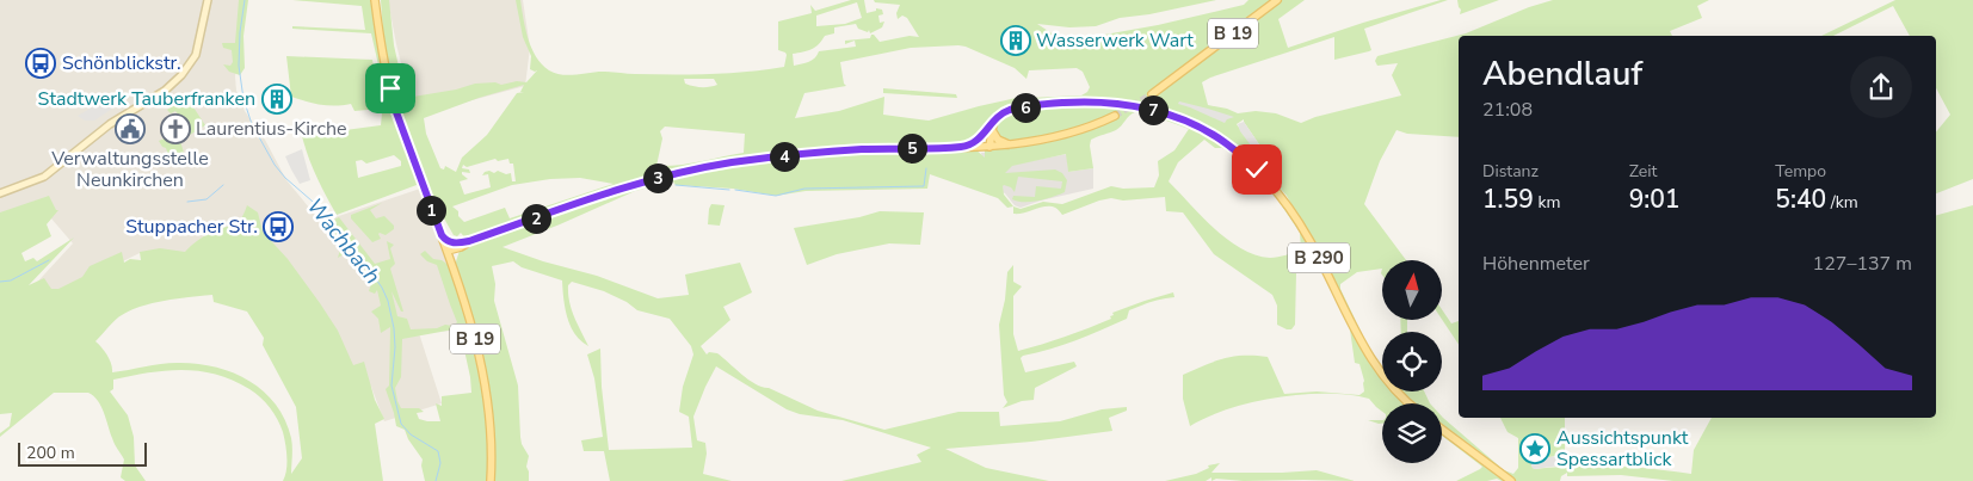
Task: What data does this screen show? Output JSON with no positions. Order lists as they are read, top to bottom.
{
  "streets": {
    "main road": ["B 19", "B 290"]
  },
  "water": ["Wachbach"],
  "places": {
    "building": ["Wasserwerk Wart", "Stadtwerk Tauberfranken"],
    "bus stop": ["Schönblickstr.", "Stuppacher Str."],
    "public building": ["Verwaltungsstelle Neunkirchen"],
    "church": ["Laurentius-Kirche"],
    "place": ["Aussichtspunkt Spessartblick"]
  },
  "scale_bar": "200 m",
  "north": "top",
  "page": {
    "heading": ["Abendlauf", "21:08"],
    "pins": [
      "6",
      "7",
      "5",
      "4",
      "3",
      "1",
      "2"
    ],
    "stats": [
      ["Distanz", "1.59 km"],
      ["Zeit", "9:01"],
      ["Tempo", "5:40 /km"]
    ],
    "chart": ["Höhenmeter", "127–137 m"],
    "scale": "200 m"
  }
}
